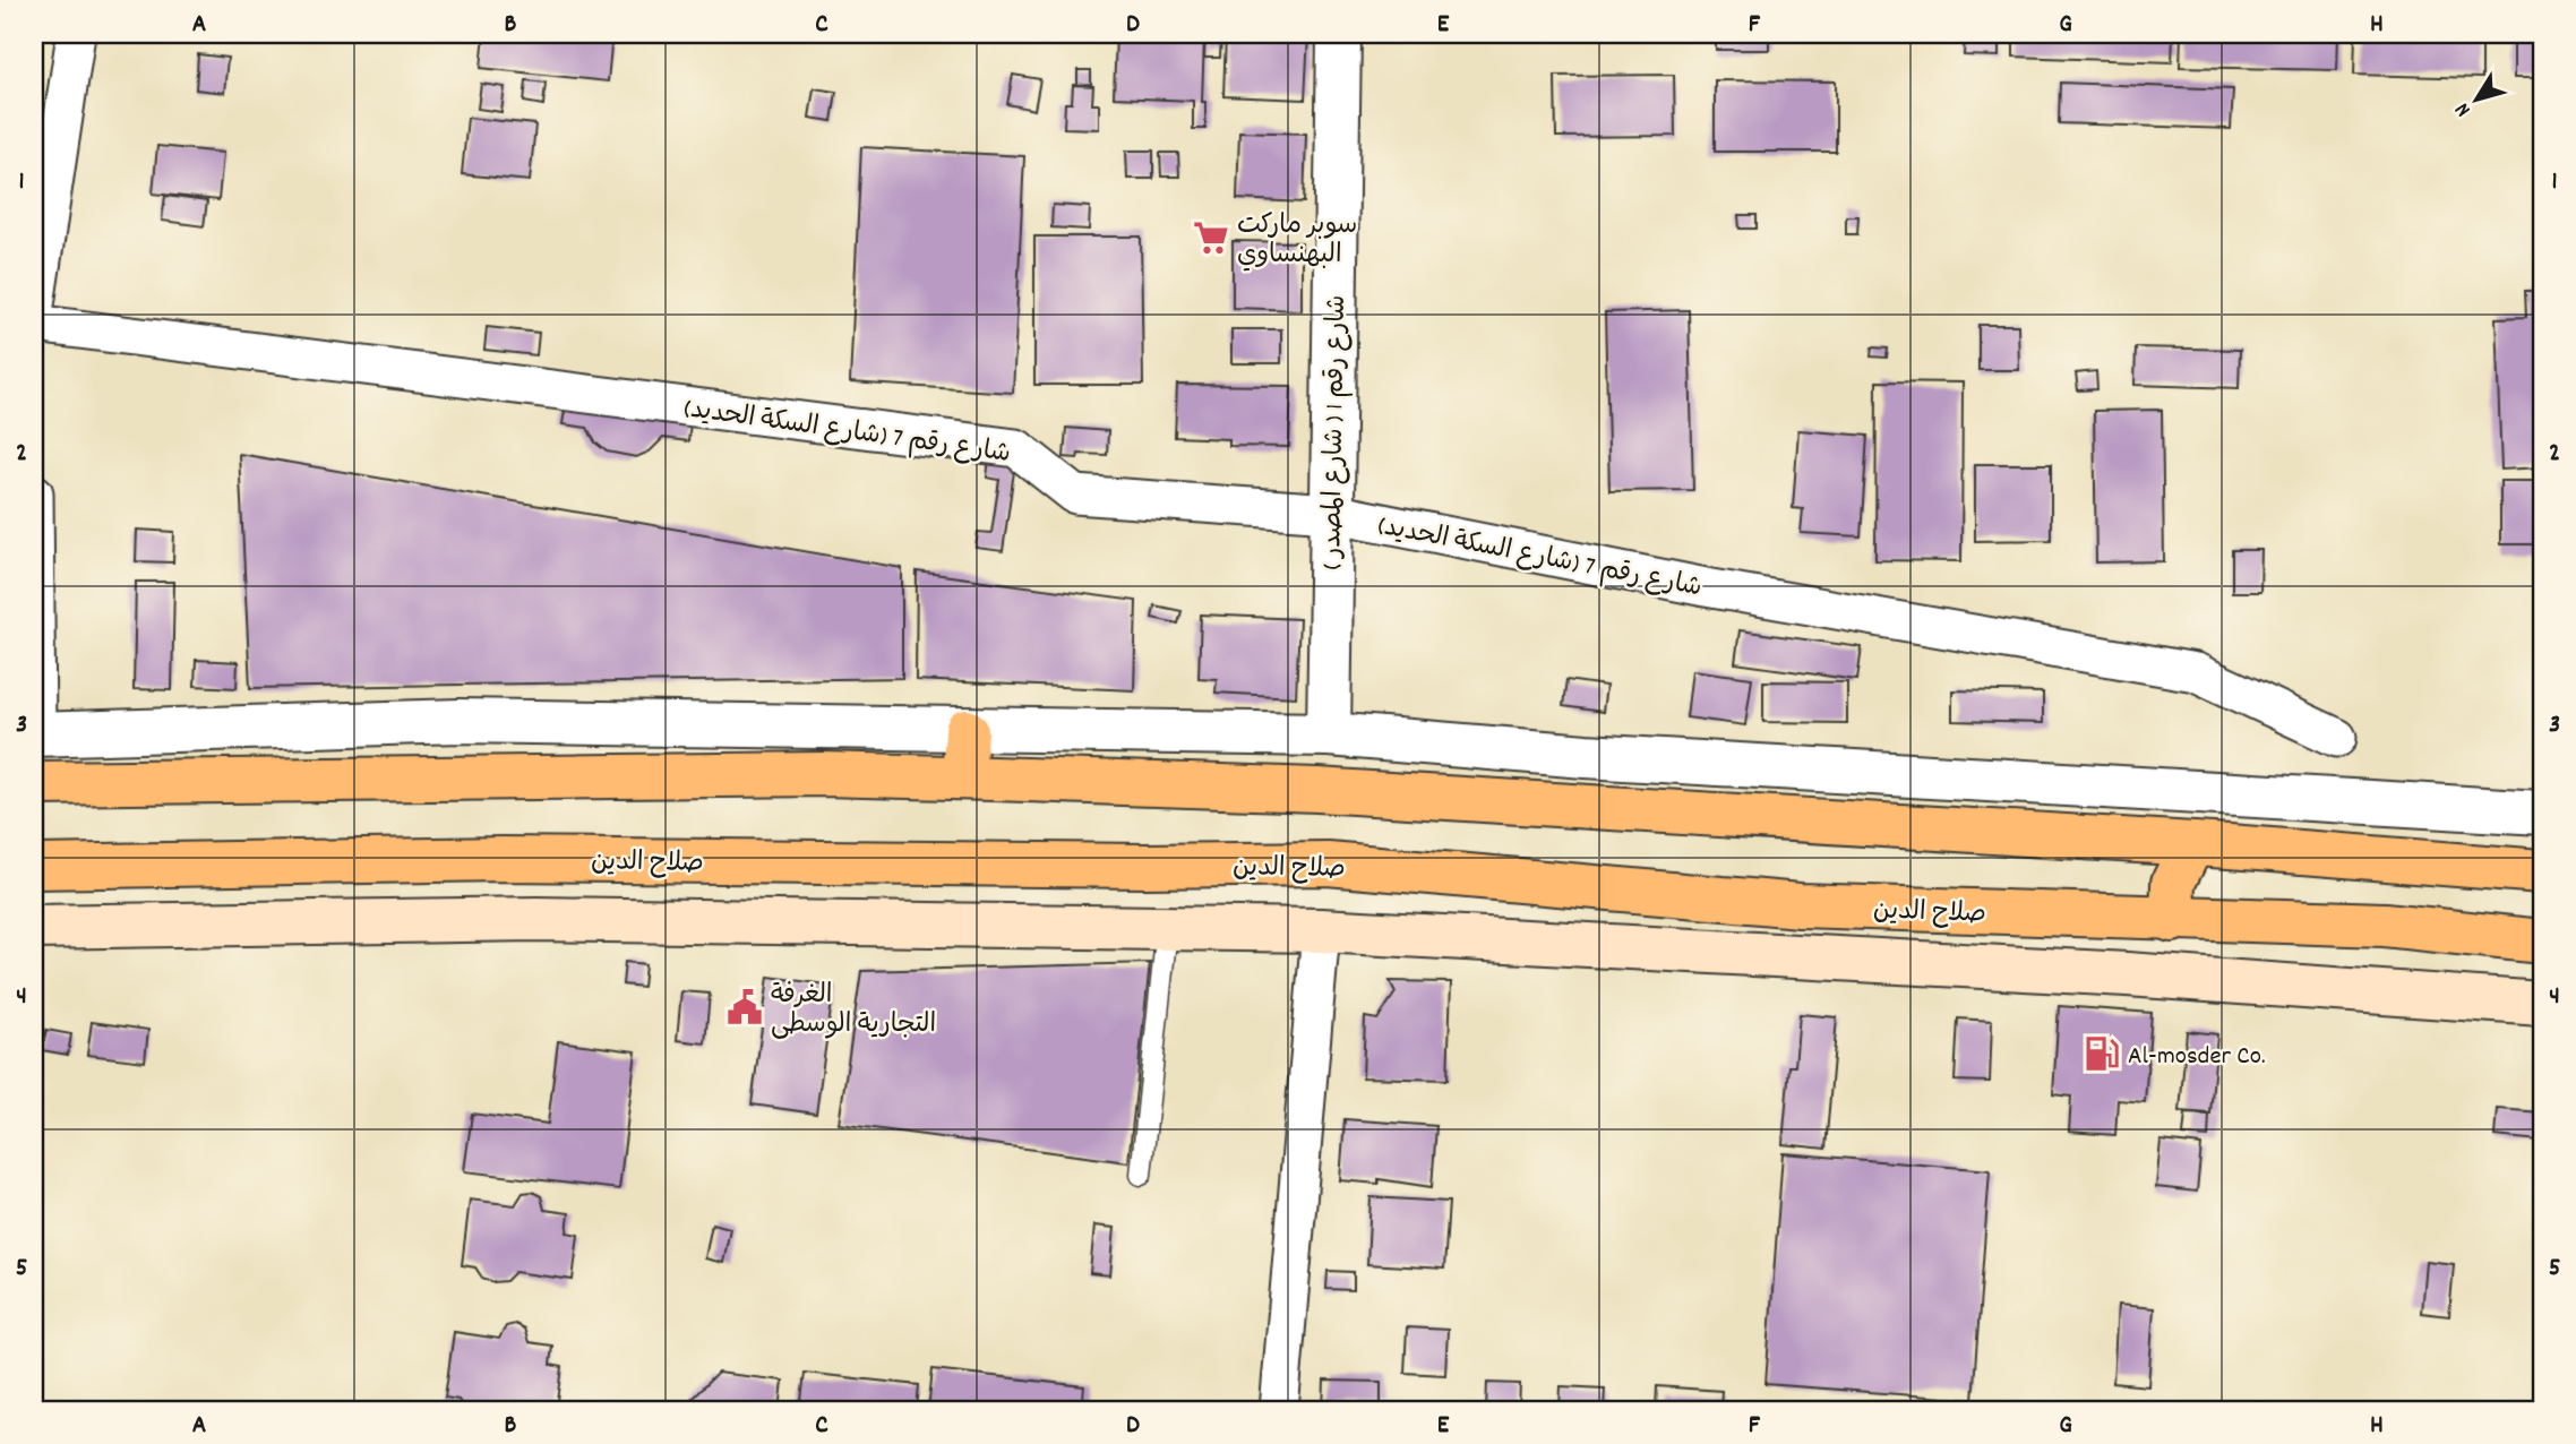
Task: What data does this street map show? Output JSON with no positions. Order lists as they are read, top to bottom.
{
  "streets": {
    "highway": ["صلاح الدين"],
    "street": ["شارع رقم 7 (شارع السكة الحديد)", "شارع رقم 1 ( شارع المصدر )"]
  },
  "crossings": [
    ["شارع رقم 7 (شارع السكة الحديد)", "شارع رقم 1 ( شارع المصدر )"]
  ],
  "places": {
    "supermarket": ["سوبر ماركت البهنساوي"],
    "public building": ["الغرفة التجارية الوسطى"],
    "fuel station": ["Al-mosder Co."]
  },
  "north": "bottom left",
  "grid": {
    "columns": [
      "A",
      "B",
      "C",
      "D",
      "E",
      "F",
      "G",
      "H"
    ],
    "rows": [
      "1",
      "2",
      "3",
      "4",
      "5"
    ]
  }
}
